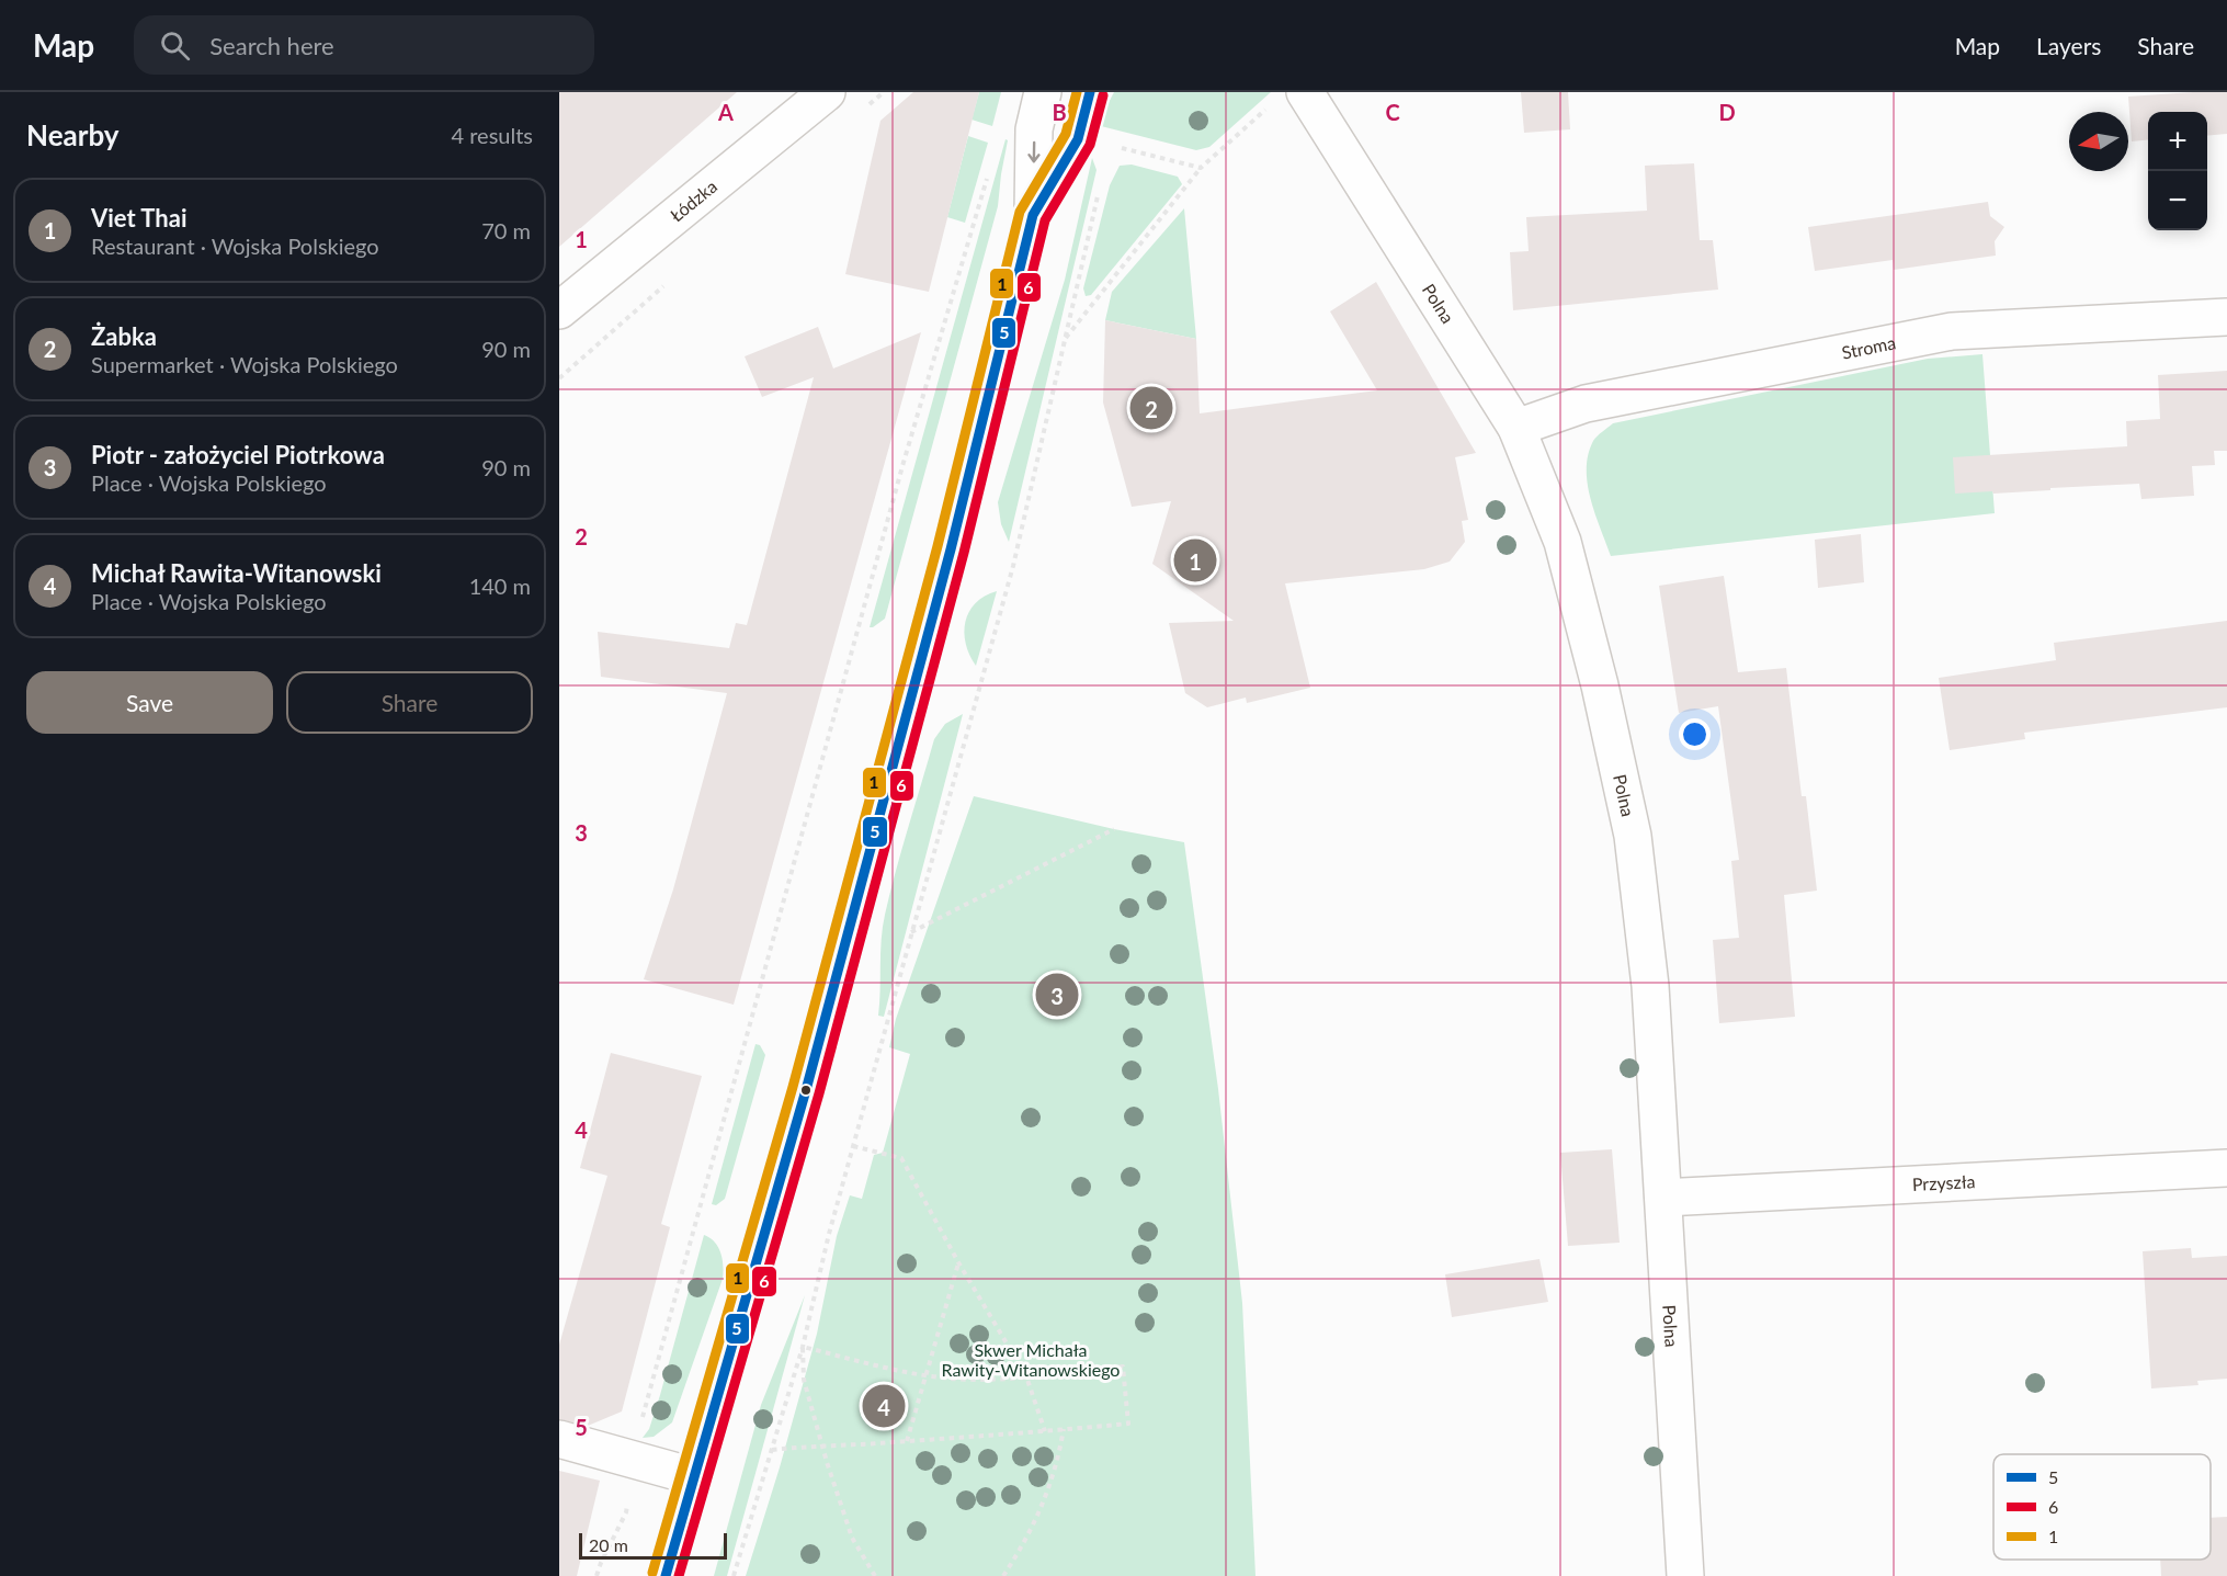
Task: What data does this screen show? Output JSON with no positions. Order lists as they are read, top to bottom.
{
  "streets": {
    "street": [
      "Łódzka",
      "Polna",
      "Stroma",
      "Przyszła"
    ]
  },
  "crossings": [
    ["Polna", "Stroma"],
    ["Polna", "Przyszła"]
  ],
  "parks": ["Skwer Michała Rawity-Witanowskiego"],
  "lines": ["transit line 5", "transit line 1", "transit line 6"],
  "legend": ["5", "6", "1"],
  "scale_bar": "20 m",
  "north": "left",
  "page": {
    "header": "Map",
    "search": "Search here",
    "nav": ["Map", "Layers", "Share"],
    "heading": ["Nearby", "4 results"],
    "map_buttons": ["+", "−"],
    "list": [
      {
        "mark": "1",
        "name": "Viet Thai",
        "note": "Restaurant · Wojska Polskiego",
        "value": "70 m"
      },
      {
        "mark": "2",
        "name": "Żabka",
        "note": "Supermarket · Wojska Polskiego",
        "value": "90 m"
      },
      {
        "mark": "3",
        "name": "Piotr - założyciel Piotrkowa",
        "note": "Place · Wojska Polskiego",
        "value": "90 m"
      },
      {
        "mark": "4",
        "name": "Michał Rawita-Witanowski",
        "note": "Place · Wojska Polskiego",
        "value": "140 m"
      }
    ],
    "pins": [
      "2",
      "1",
      "3",
      "4"
    ],
    "buttons": ["Save", "Share"],
    "scale": "20 m"
  },
  "grid": {
    "columns": [
      "A",
      "B",
      "C",
      "D"
    ],
    "rows": [
      "1",
      "2",
      "3",
      "4",
      "5"
    ]
  }
}
